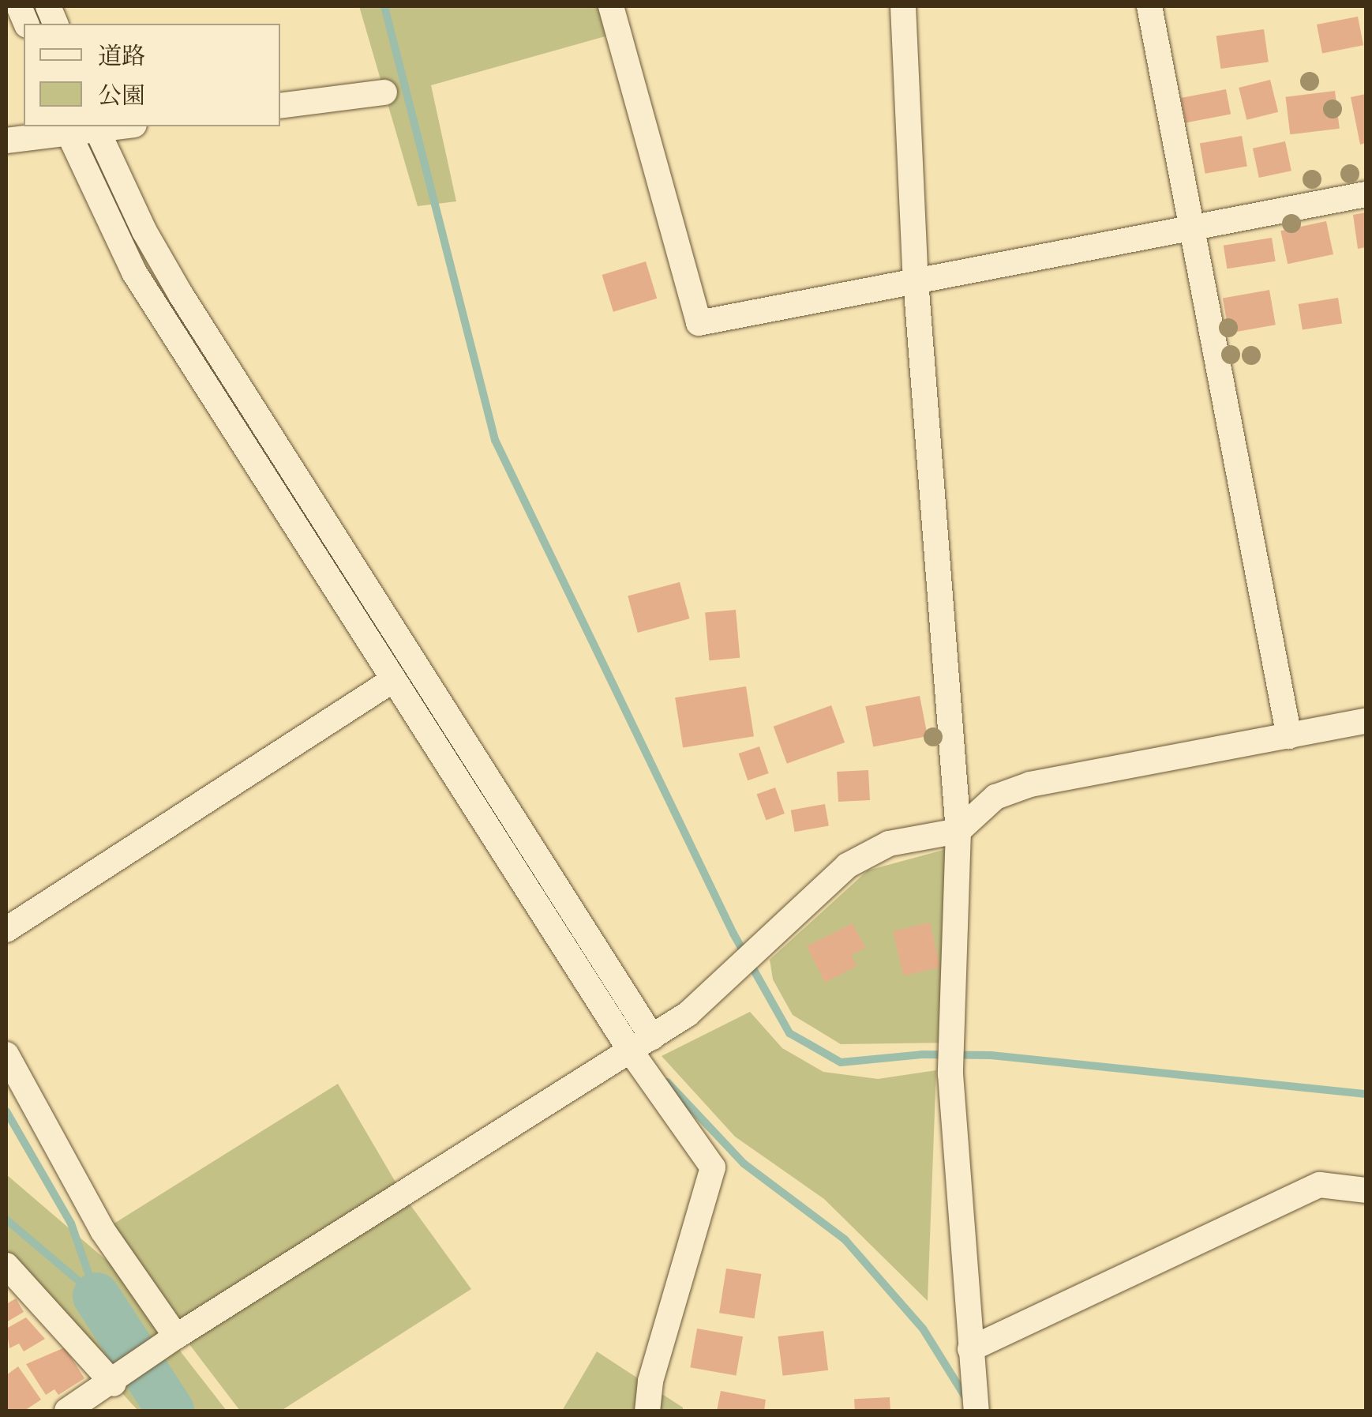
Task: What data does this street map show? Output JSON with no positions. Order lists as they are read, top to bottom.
{
  "legend": ["道路", "公園"]
}
